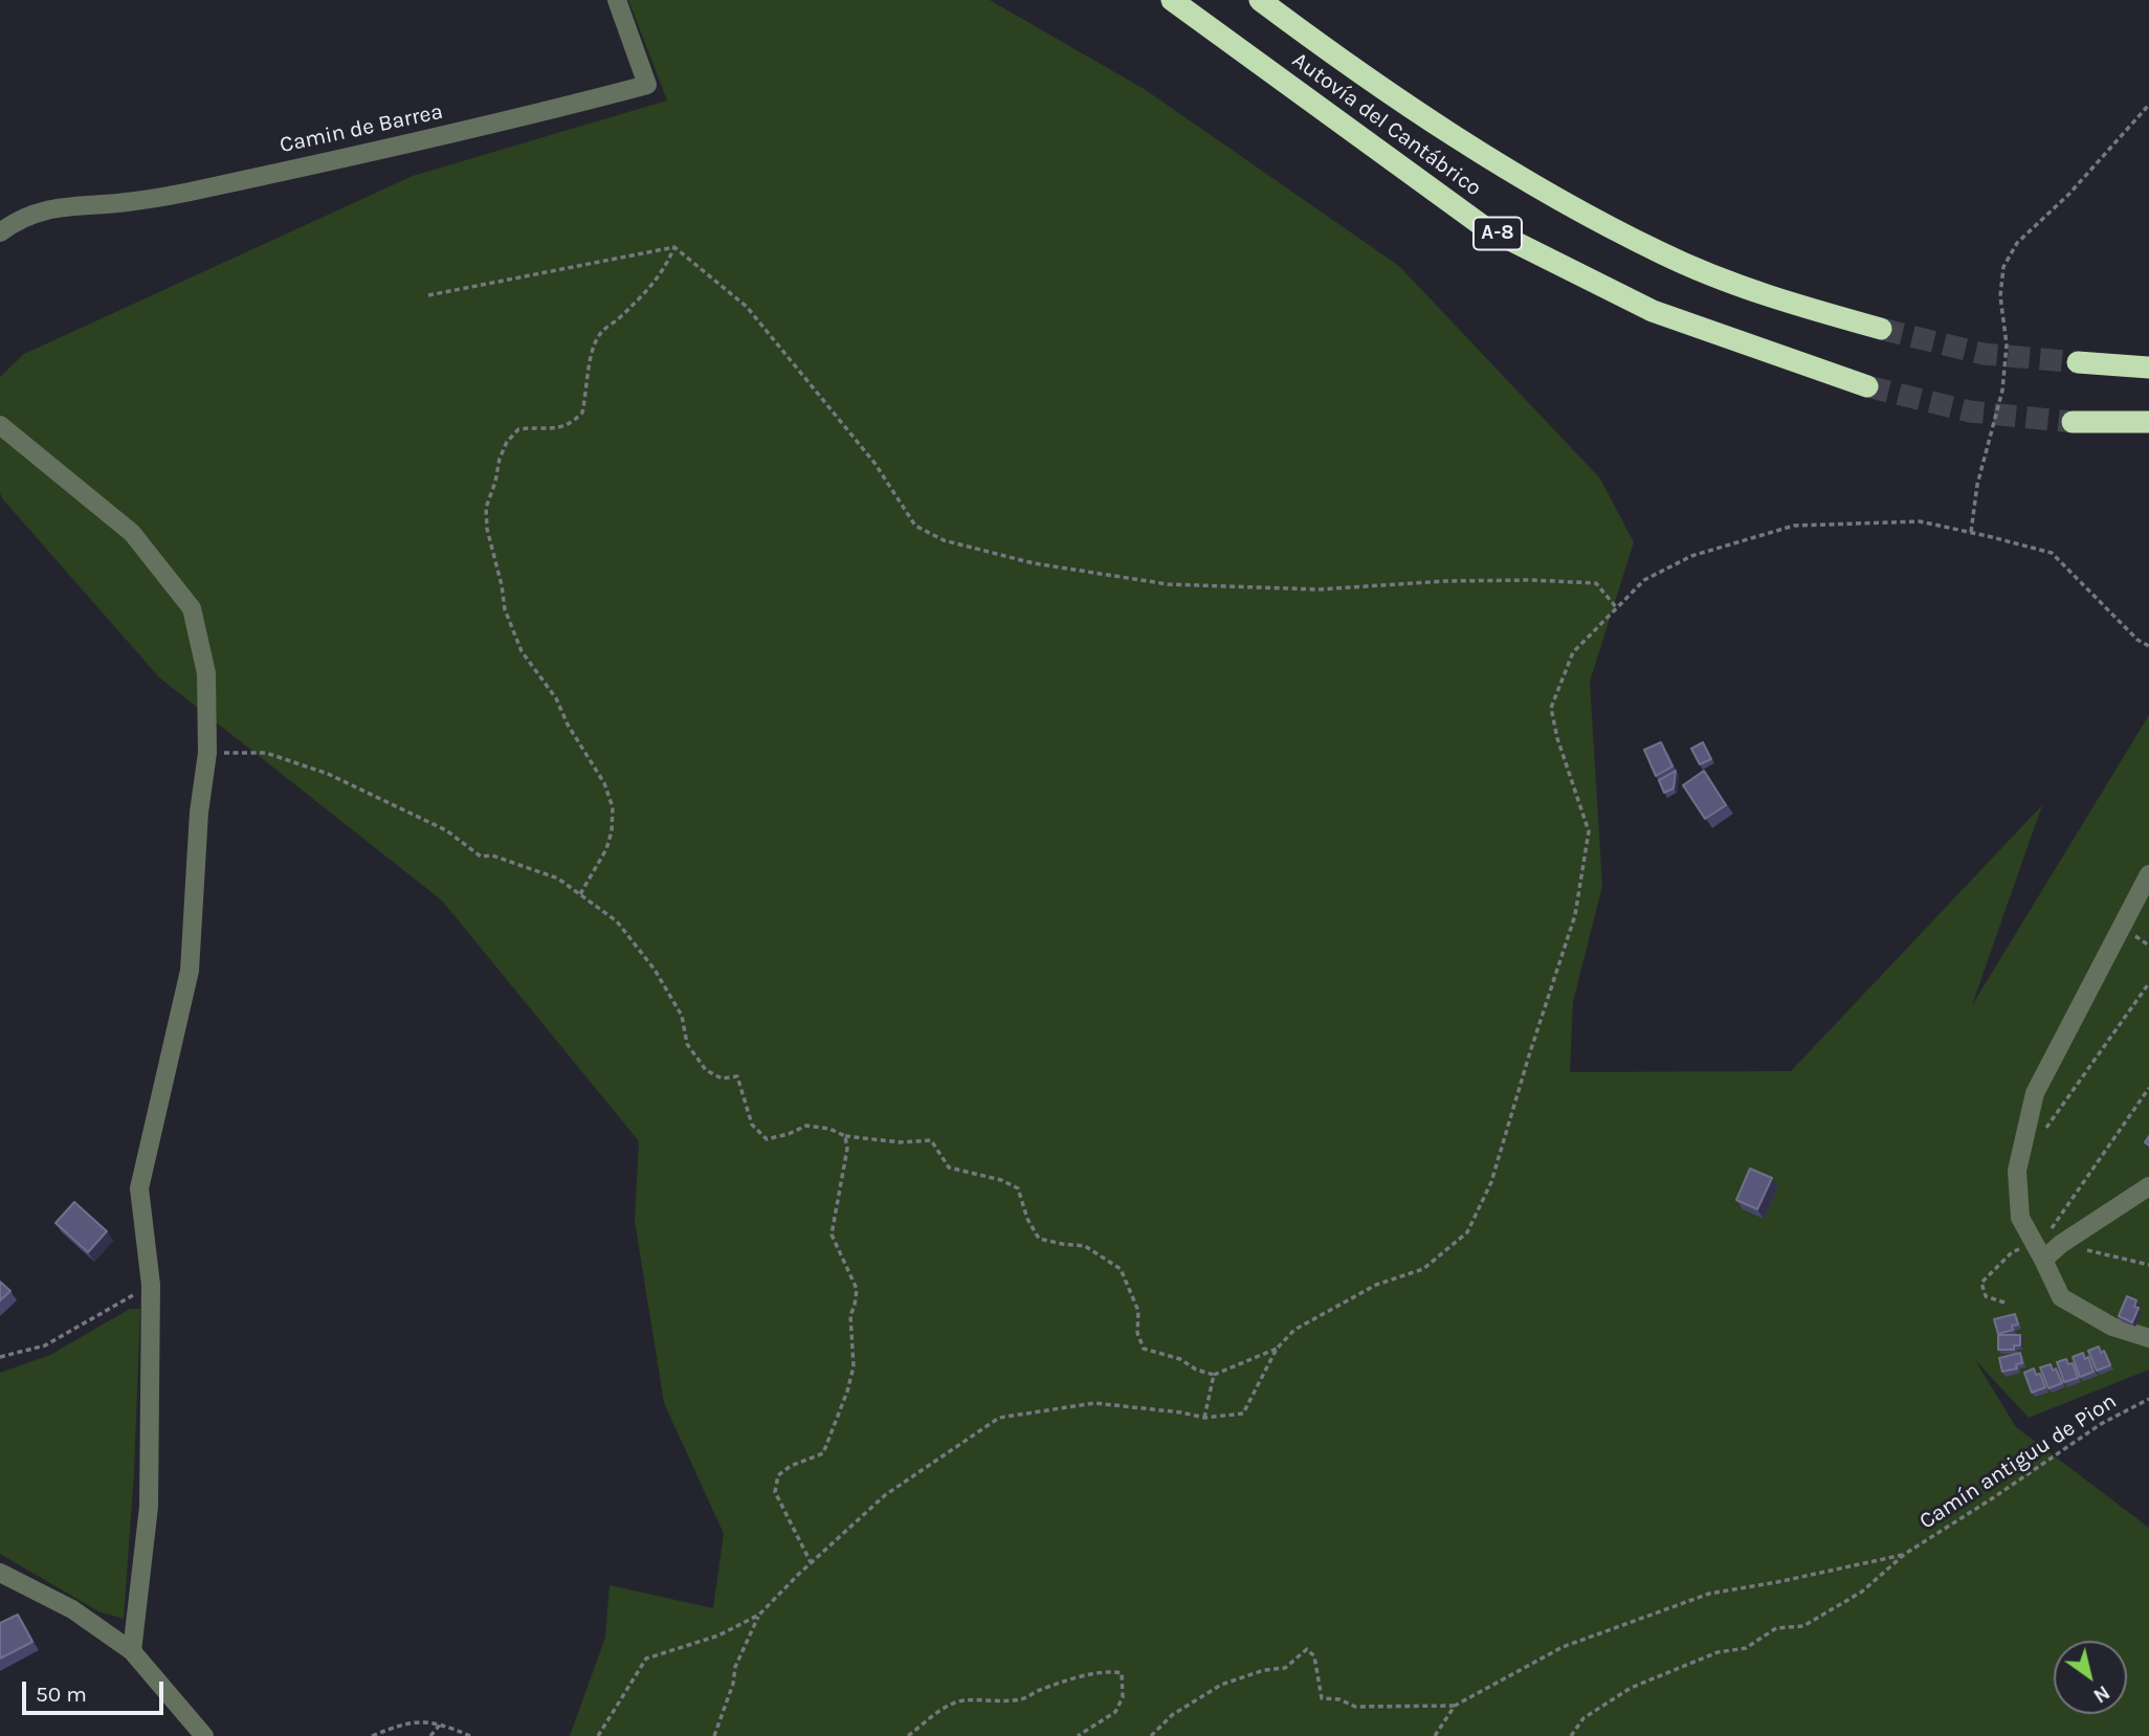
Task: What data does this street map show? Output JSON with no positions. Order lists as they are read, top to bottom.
{
  "streets": {
    "highway": ["Autovía del Cantábrico", "A-8"],
    "street": ["Camin de Barrea"],
    "path": ["Camín antiguu de Pion"]
  },
  "scale_bar": "50 m",
  "north": "bottom right"
}
